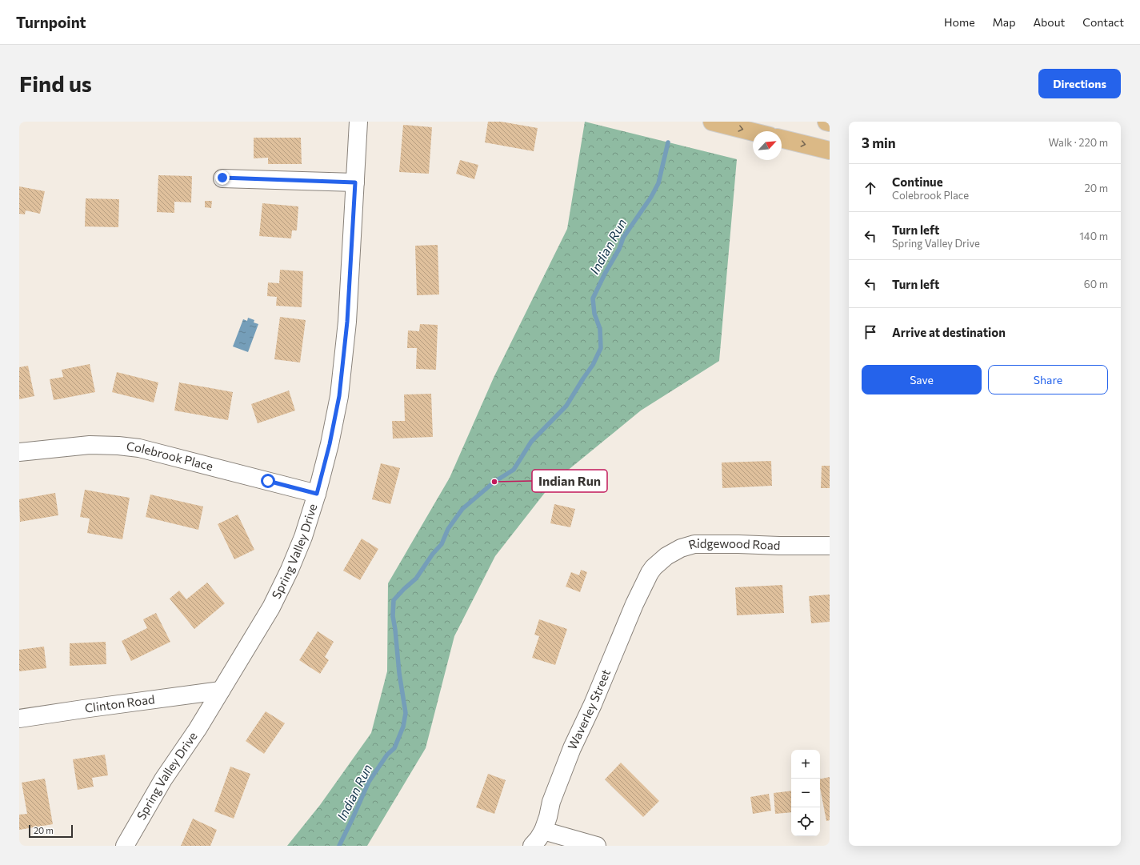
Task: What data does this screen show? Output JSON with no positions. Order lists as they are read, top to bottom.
{
  "streets": {
    "street": [
      "Colebrook Place",
      "Ridgewood Road",
      "Spring Valley Drive",
      "Clinton Road",
      "Waverley Street"
    ]
  },
  "crossings": [
    ["Colebrook Place", "Spring Valley Drive"],
    ["Ridgewood Road", "Waverley Street"],
    ["Spring Valley Drive", "Clinton Road"]
  ],
  "water": ["Indian Run"],
  "places": ["Indian Run"],
  "scale_bar": "20 m",
  "north": "top right",
  "page": {
    "header": "Turnpoint",
    "nav": [
      "Home",
      "Map",
      "About",
      "Contact"
    ],
    "buttons": [
      "Directions",
      ["Save", "Share"]
    ],
    "title": "Find us",
    "heading": ["3 min", "Walk · 220 m"],
    "list": [
      ["Continue", "Colebrook Place", "20 m"],
      ["Turn left", "Spring Valley Drive", "140 m"],
      ["Turn left", "60 m"],
      "Arrive at destination"
    ],
    "map_buttons": ["+", "−"],
    "scale": "20 m"
  }
}
